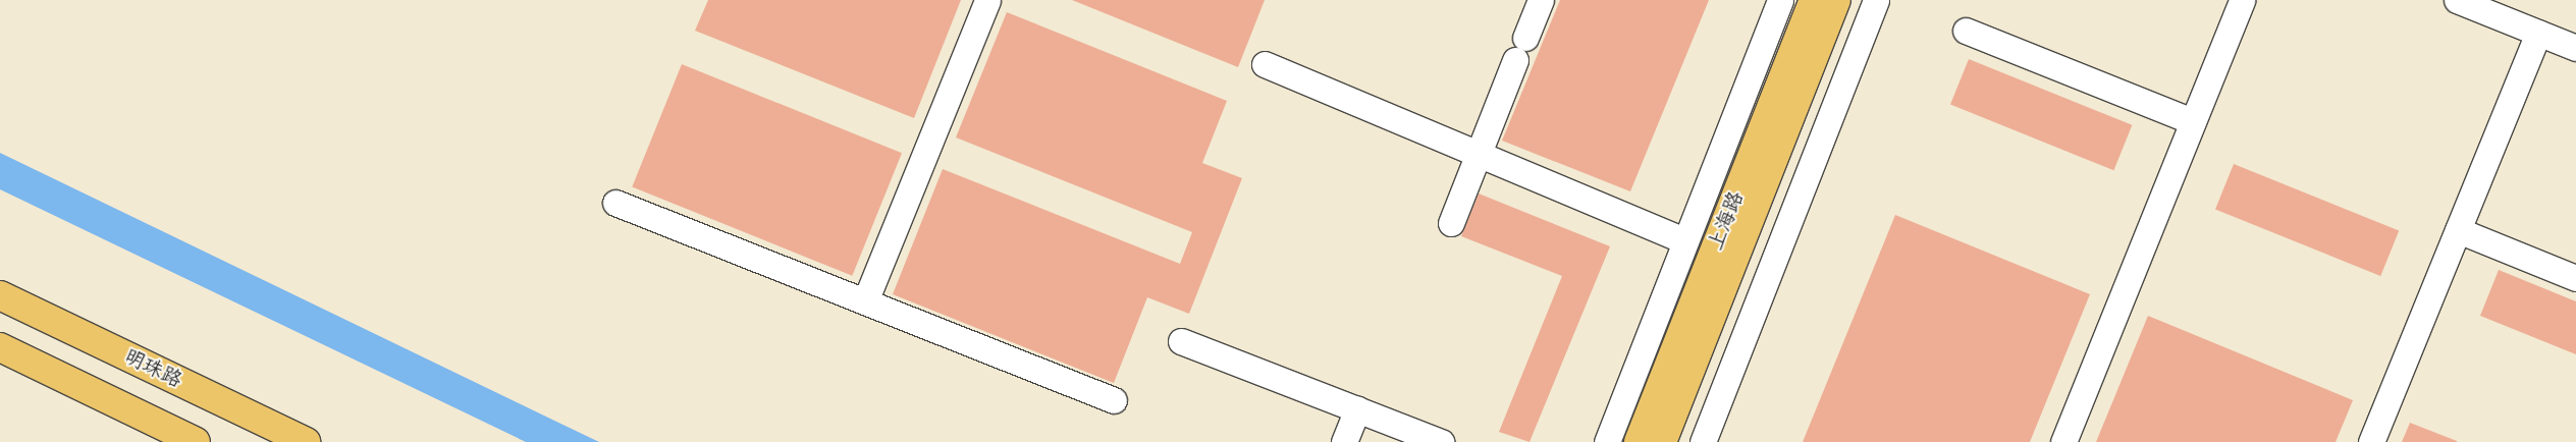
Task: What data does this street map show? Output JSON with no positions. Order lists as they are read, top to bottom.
{
  "streets": {
    "main road": ["上海路", "明珠路"]
  }
}
